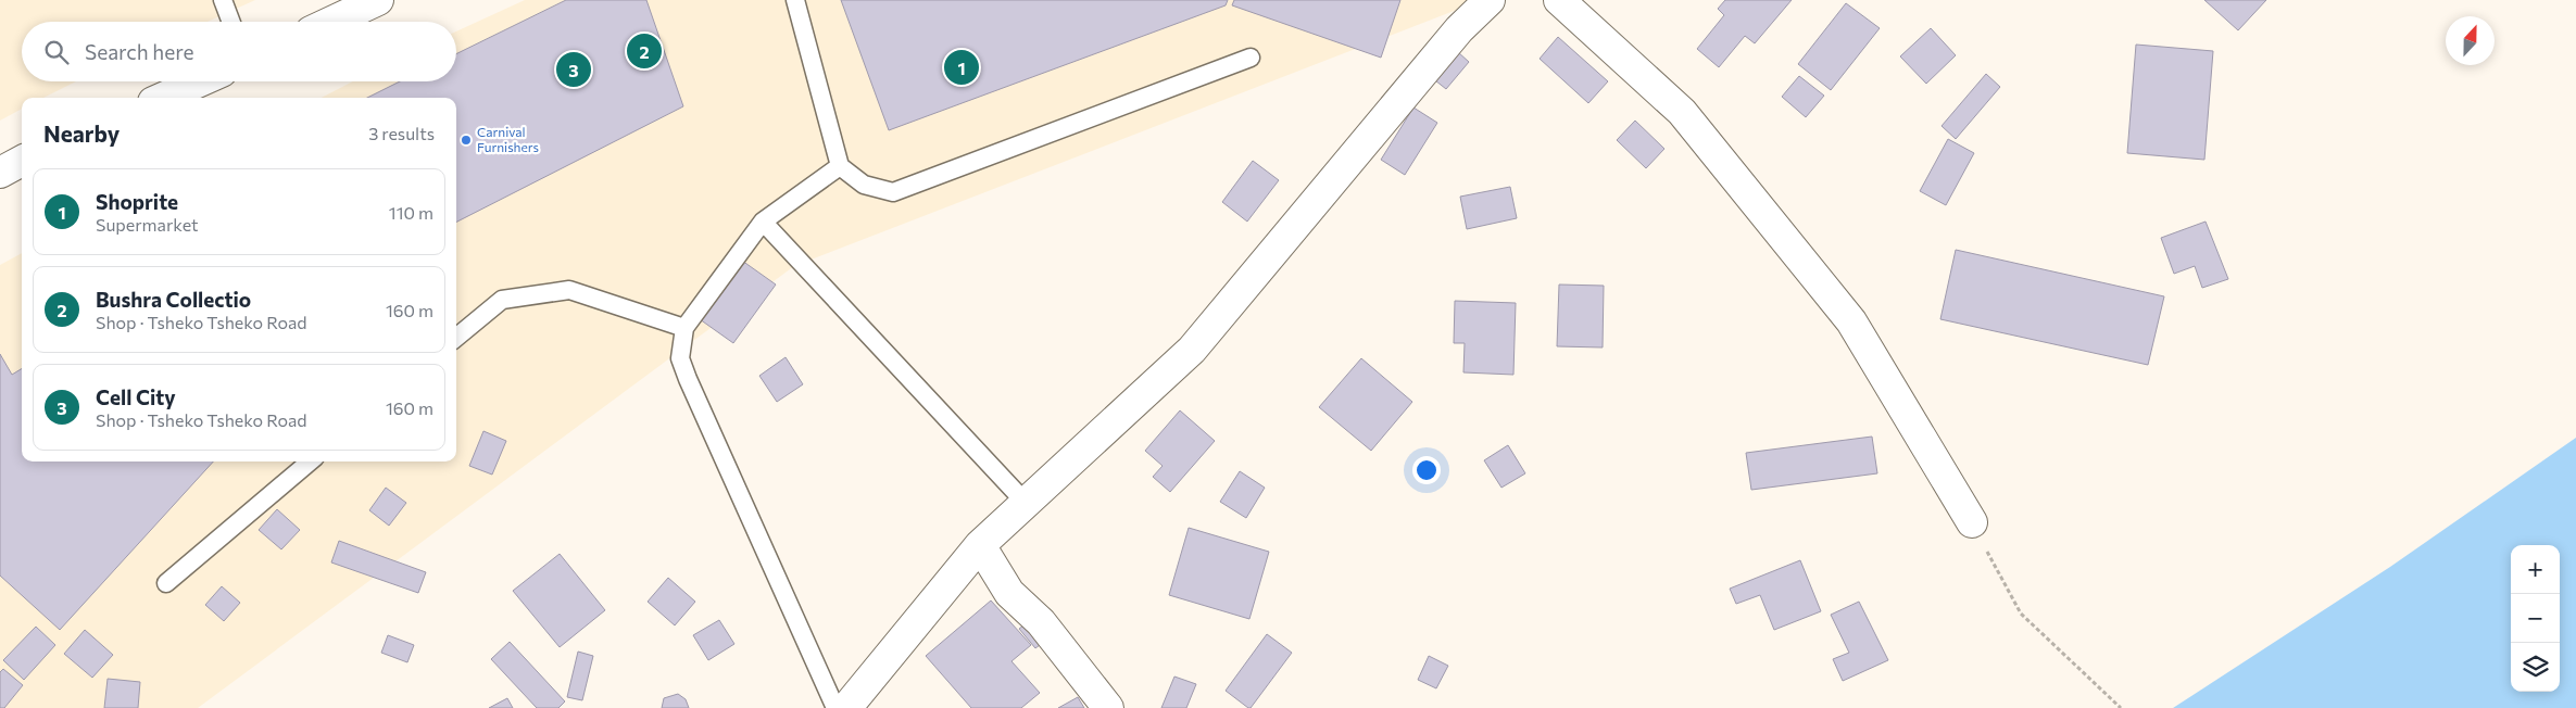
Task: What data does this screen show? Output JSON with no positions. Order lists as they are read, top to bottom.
{
  "places": ["Carnival Furnishers"],
  "north": "top",
  "page": {
    "search": "Search here",
    "pins": ["2", "1", "3"],
    "heading": ["Nearby", "3 results"],
    "list": [
      {
        "mark": "1",
        "name": "Shoprite",
        "note": "Supermarket",
        "value": "110 m"
      },
      {
        "mark": "2",
        "name": "Bushra Collectio",
        "note": "Shop · Tsheko Tsheko Road",
        "value": "160 m"
      },
      {
        "mark": "3",
        "name": "Cell City",
        "note": "Shop · Tsheko Tsheko Road",
        "value": "160 m"
      }
    ],
    "map_buttons": ["+", "−"]
  }
}
